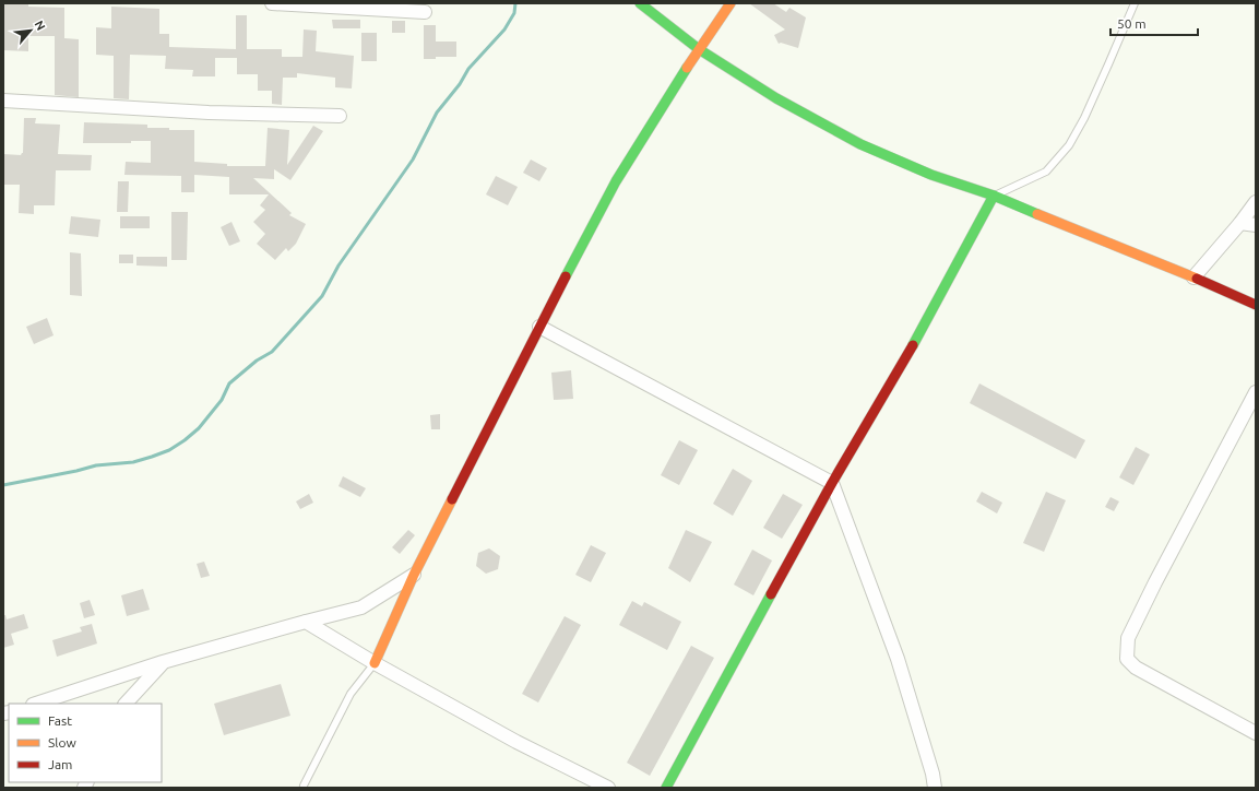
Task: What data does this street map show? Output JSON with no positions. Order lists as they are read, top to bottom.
{
  "legend": ["Fast", "Slow", "Jam"],
  "scale_bar": "50 m",
  "north": "top right"
}
